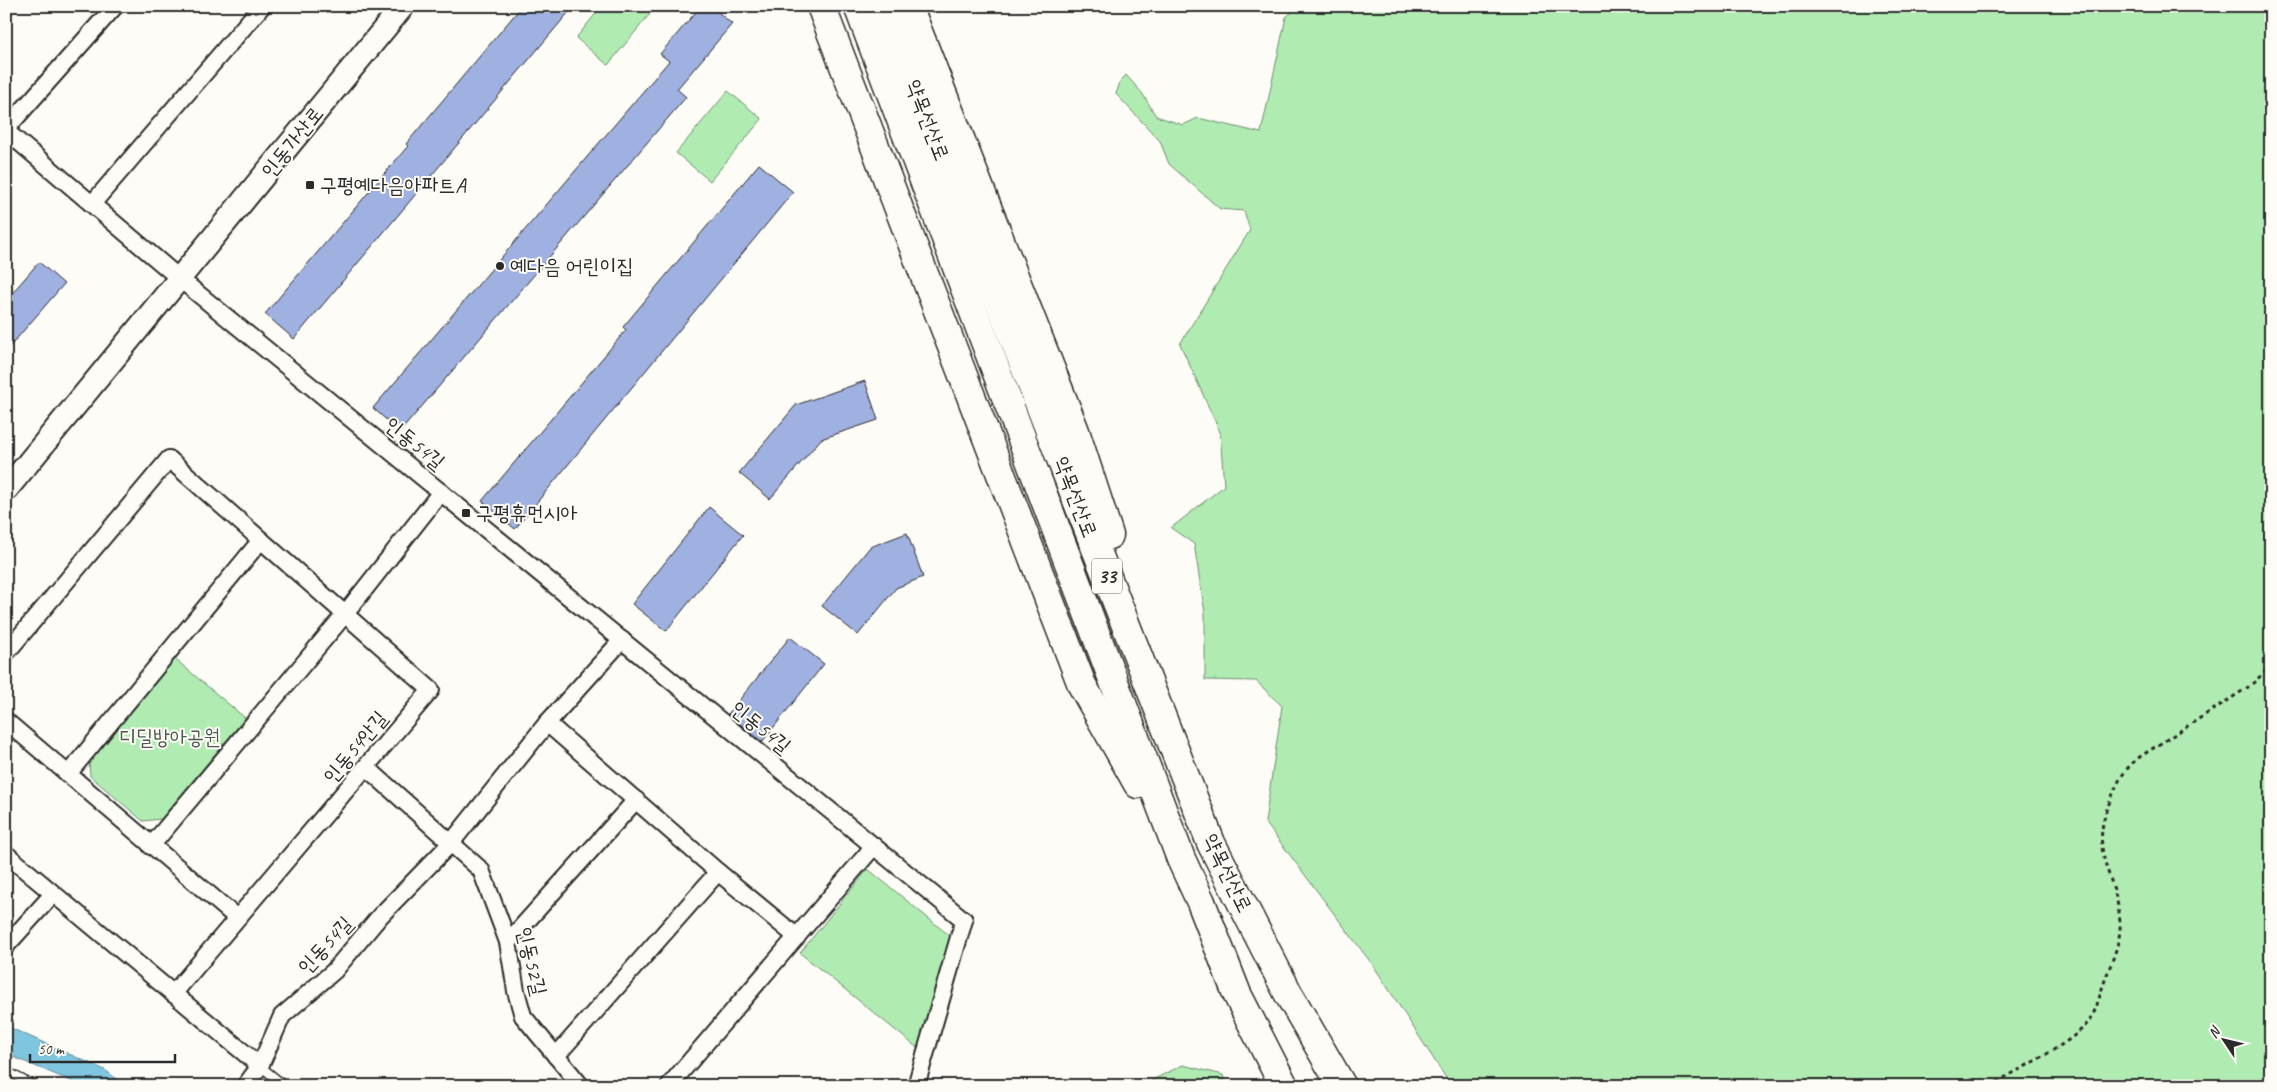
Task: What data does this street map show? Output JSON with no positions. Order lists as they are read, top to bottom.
{
  "streets": {
    "highway": ["약목선산로", "33"],
    "main road": ["인동가산로"],
    "street": ["인동54길", "인동54안길", "인동52길"]
  },
  "crossings": [
    ["인동가산로", "인동54길"],
    ["인동54길", "인동52길"]
  ],
  "parks": ["디딜방아공원"],
  "places": {
    "transit": ["구평예다음아파트A", "구평휴먼시아"],
    "other": ["예다음 어린이집"]
  },
  "scale_bar": "50 m",
  "north": "top left"
}
